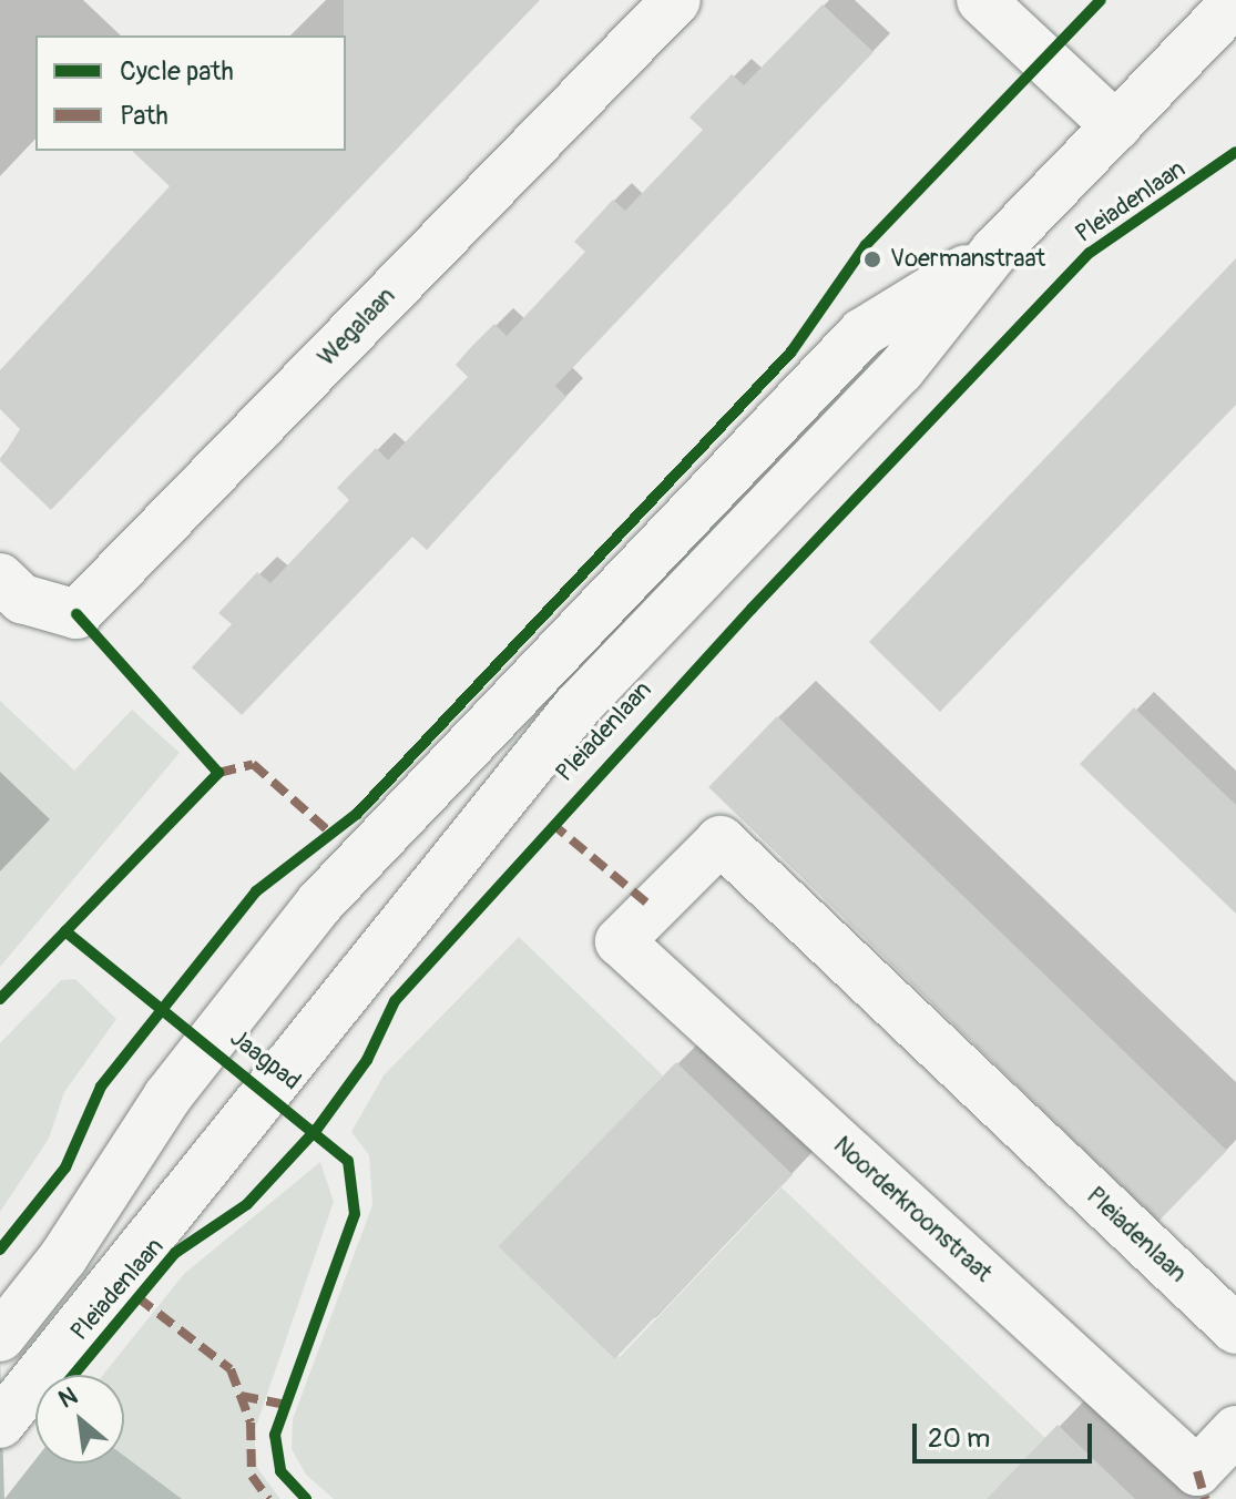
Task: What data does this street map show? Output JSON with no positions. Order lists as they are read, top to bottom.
{
  "streets": {
    "main road": ["Pleiadenlaan", "Wegalaan", "Noorderkroonstraat"],
    "cycle path": ["Jaagpad"]
  },
  "crossings": [
    ["Pleiadenlaan", "Noorderkroonstraat"]
  ],
  "places": ["Voermanstraat"],
  "legend": ["Cycle path", "Path"],
  "scale_bar": "20 m",
  "north": "top left"
}
